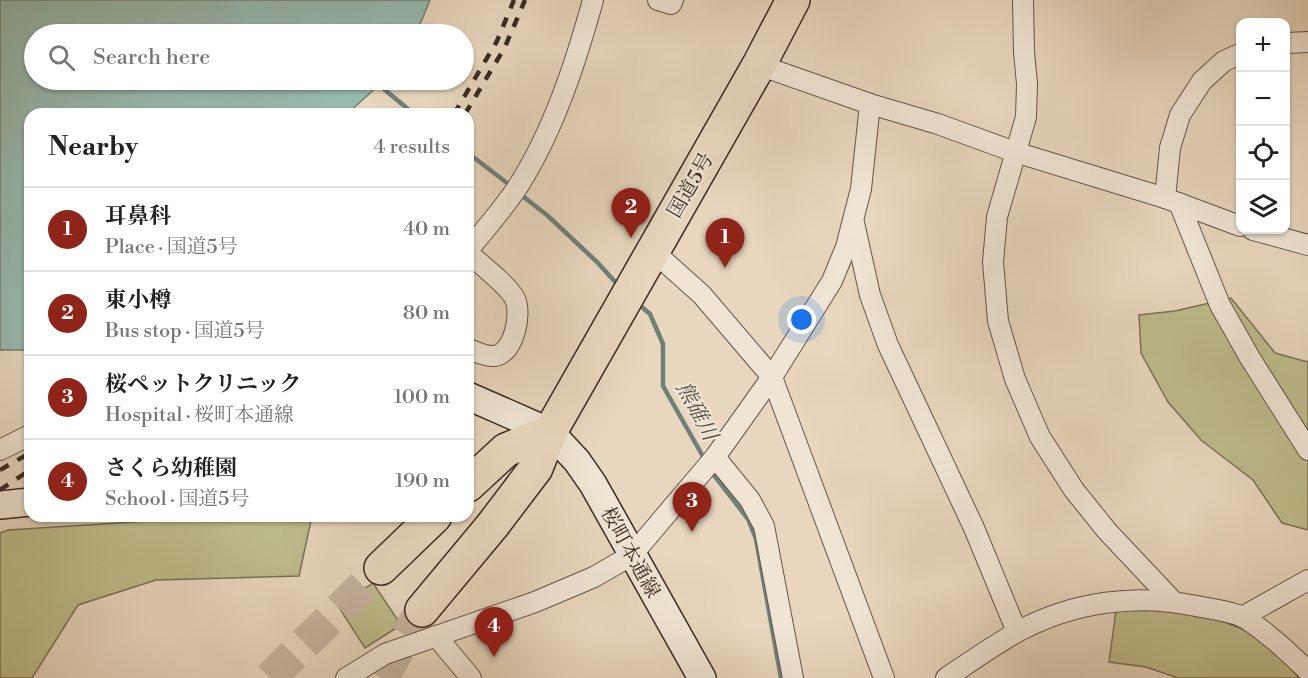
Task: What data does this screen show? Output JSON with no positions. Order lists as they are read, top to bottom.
{
  "streets": {
    "highway": ["国道5号"],
    "street": ["桜町本通線"]
  },
  "crossings": [
    ["国道5号", "桜町本通線"]
  ],
  "water": ["熊碓川"],
  "page": {
    "map_buttons": ["+", "−"],
    "search": "Search here",
    "heading": ["Nearby", "4 results"],
    "list": [
      {
        "mark": "1",
        "name": "耳鼻科",
        "note": "Place · 国道5号",
        "value": "40 m"
      },
      {
        "mark": "2",
        "name": "東小樽",
        "note": "Bus stop · 国道5号",
        "value": "80 m"
      },
      {
        "mark": "3",
        "name": "桜ペットクリニック",
        "note": "Hospital · 桜町本通線",
        "value": "100 m"
      },
      {
        "mark": "4",
        "name": "さくら幼稚園",
        "note": "School · 国道5号",
        "value": "190 m"
      }
    ],
    "pins": [
      "2",
      "1",
      "3",
      "4"
    ]
  }
}
